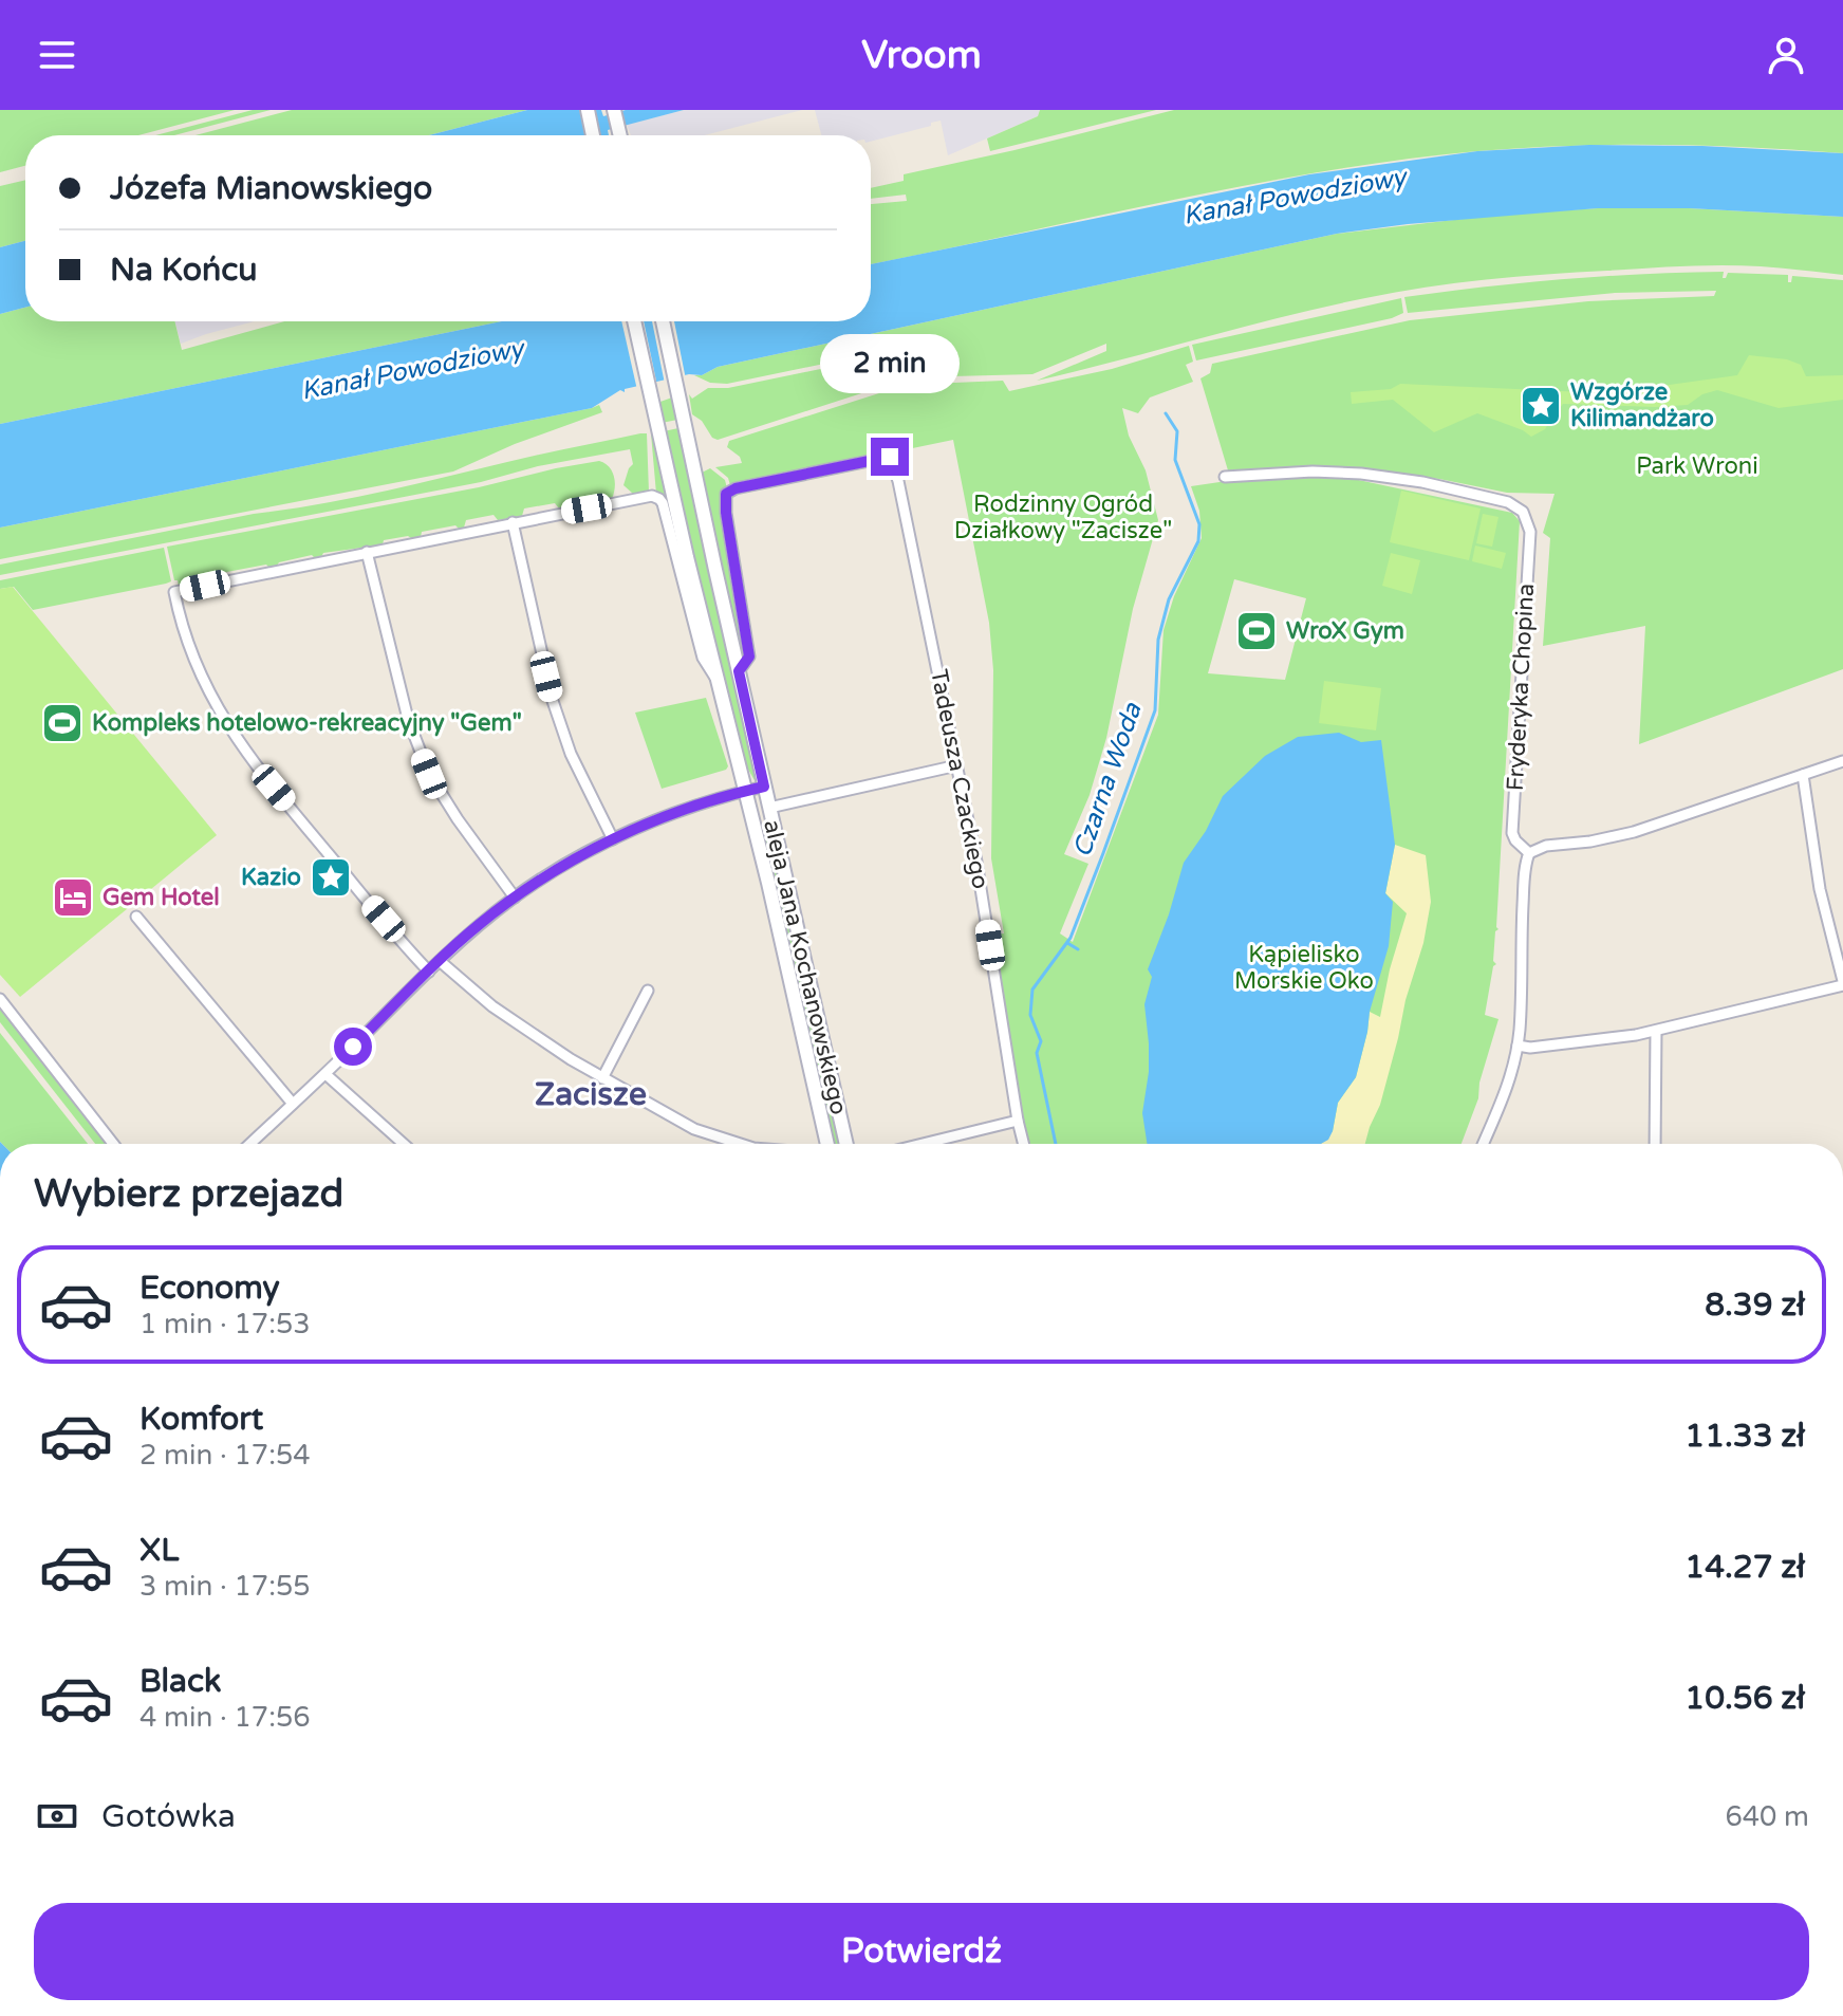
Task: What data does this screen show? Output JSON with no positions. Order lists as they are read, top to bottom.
{
  "streets": {
    "main road": ["aleja Jana Kochanowskiego"],
    "street": ["Fryderyka Chopina", "Tadeusza Czackiego"]
  },
  "crossings": [
    ["Tadeusza Czackiego", "aleja Jana Kochanowskiego"]
  ],
  "districts": ["Zacisze"],
  "water": ["Kanał Powodziowy", "Czarna Woda"],
  "parks": ["Park Wroni", "Rodzinny Ogród Działkowy \"Zacisze\"", "Kąpielisko Morskie Oko"],
  "places": {
    "place": ["Wzgórze Kilimandżaro", "Kazio"],
    "sports": ["WroX Gym", "Kompleks hotelowo-rekreacyjny \"Gem\""],
    "hotel": ["Gem Hotel"]
  },
  "page": {
    "header": "Vroom",
    "banner": ["Józefa Mianowskiego", "Na Końcu"],
    "bubble": "2 min",
    "heading": "Wybierz przejazd",
    "list": [
      {
        "name": "Economy",
        "note": "1 min · 17:53",
        "value": "8.39 zł"
      },
      {
        "name": "Komfort",
        "note": "2 min · 17:54",
        "value": "11.33 zł"
      },
      {
        "name": "XL",
        "note": "3 min · 17:55",
        "value": "14.27 zł"
      },
      {
        "name": "Black",
        "note": "4 min · 17:56",
        "value": "10.56 zł"
      }
    ],
    "pay": ["Gotówka", "640 m"],
    "buttons": "Potwierdź"
  }
}
